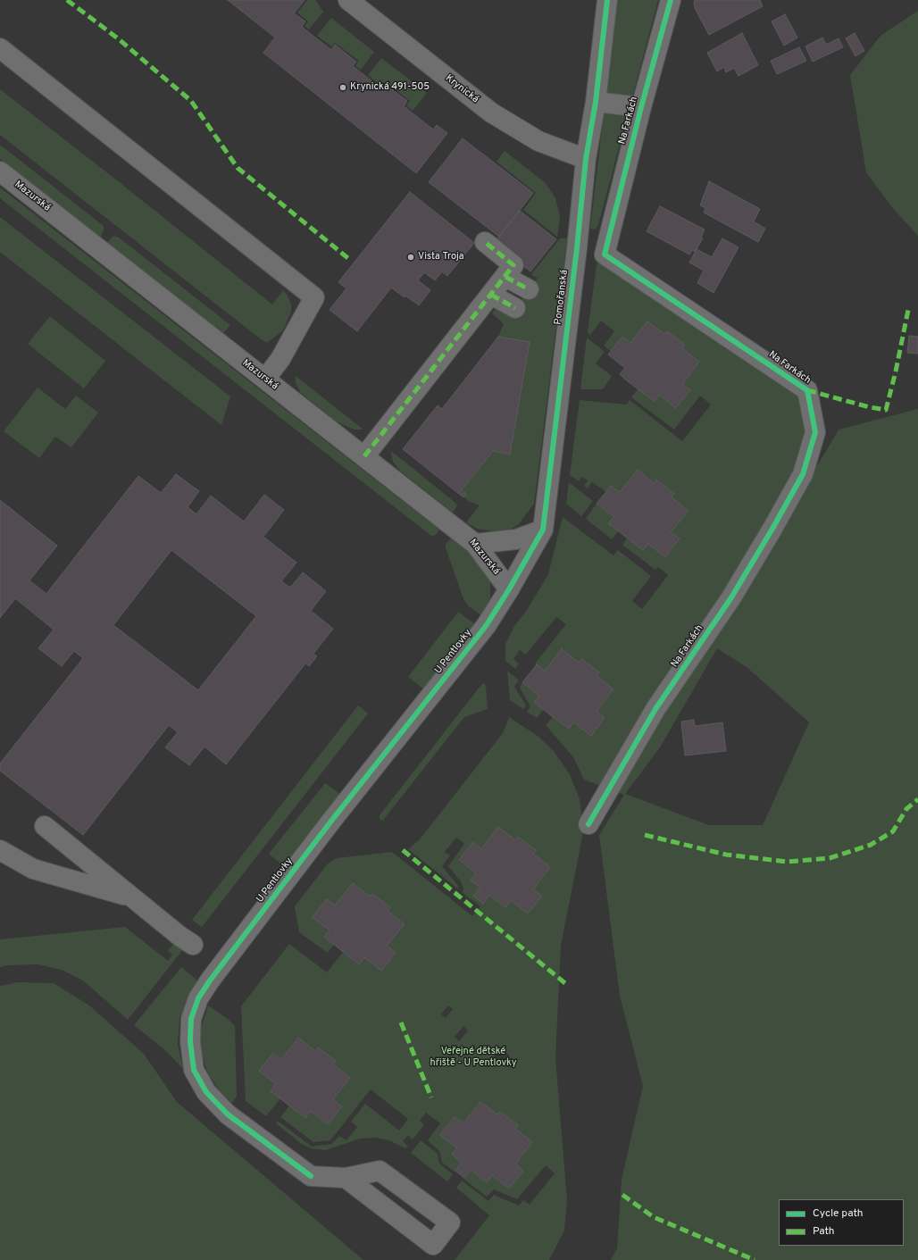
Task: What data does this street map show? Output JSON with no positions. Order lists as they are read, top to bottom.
{
  "streets": {
    "street": [
      "Krynická",
      "Na Farkách",
      "Mazurská",
      "Pomořanská",
      "U Pentlovky"
    ]
  },
  "crossings": [
    ["Krynická", "Pomořanská"],
    ["Mazurská", "Pomořanská"],
    ["Mazurská", "U Pentlovky"],
    ["Pomořanská", "U Pentlovky"]
  ],
  "parks": ["Veřejné dětské hřiště - U Pentlovky"],
  "places": ["Krynická 491-505", "Vista Troja"],
  "legend": ["Cycle path", "Path"]
}
